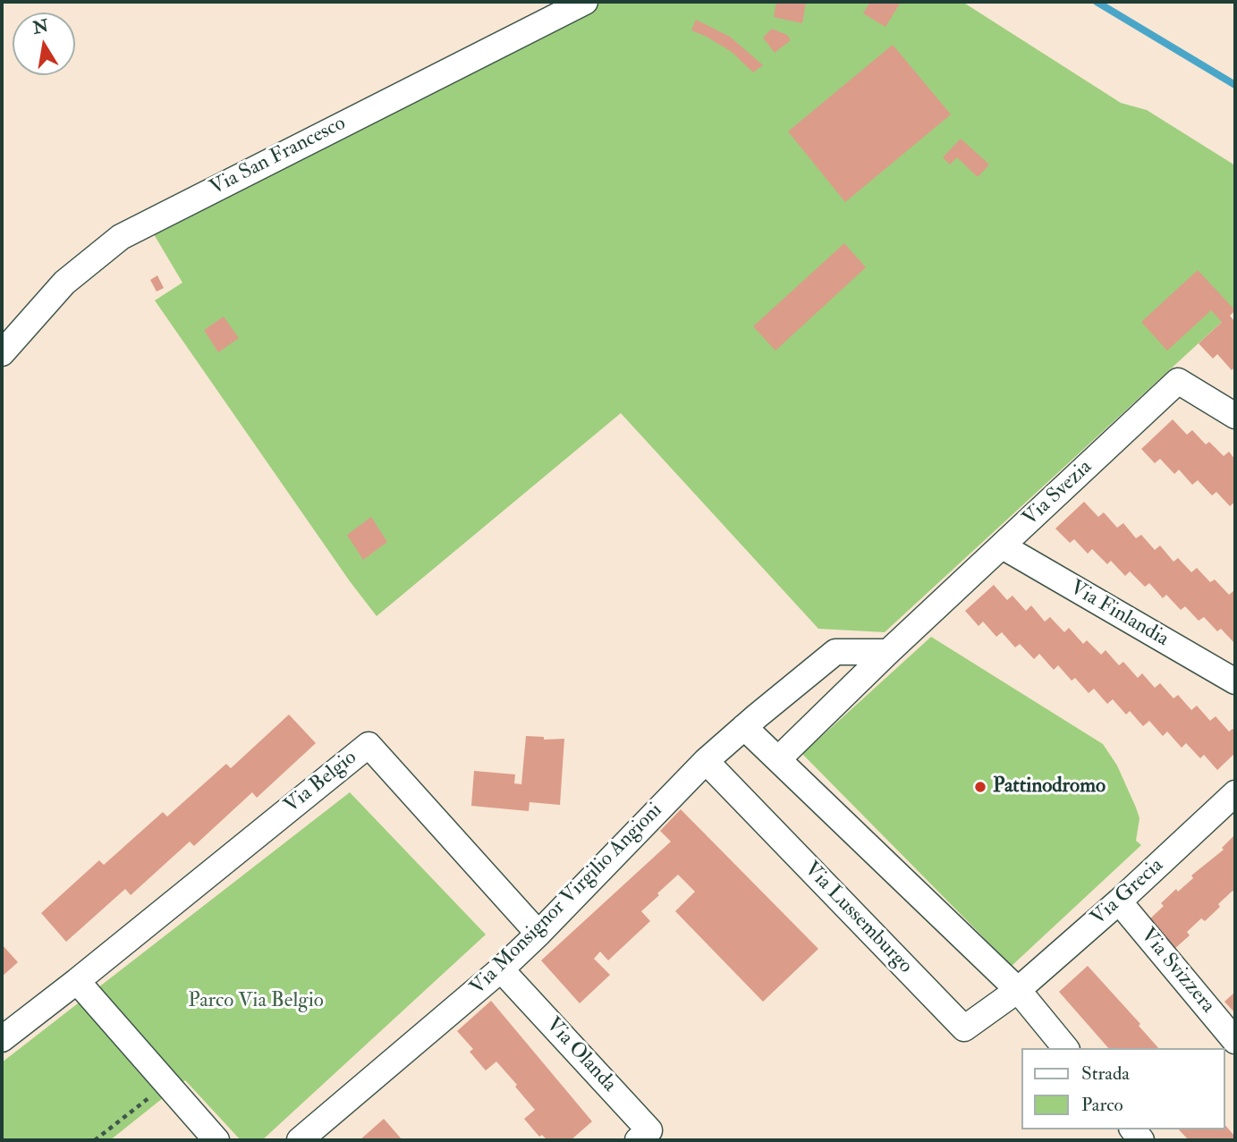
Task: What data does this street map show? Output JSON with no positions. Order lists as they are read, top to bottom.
{
  "streets": {
    "street": [
      "Via San Francesco",
      "Via Svezia",
      "Via Finlandia",
      "Via Belgio",
      "Via Grecia",
      "Via Monsignor Virgilio Angioni",
      "Via Lussemburgo",
      "Via Svizzera",
      "Via Olanda"
    ]
  },
  "crossings": [
    ["Via Svezia", "Via Finlandia"],
    ["Via Belgio", "Via Monsignor Virgilio Angioni"],
    ["Via Grecia", "Via Lussemburgo"],
    ["Via Grecia", "Via Svizzera"],
    ["Via Monsignor Virgilio Angioni", "Via Lussemburgo"],
    ["Via Monsignor Virgilio Angioni", "Via Olanda"]
  ],
  "parks": ["Parco Via Belgio"],
  "places": ["Pattinodromo"],
  "legend": ["Strada", "Parco"],
  "north": "top"
}
